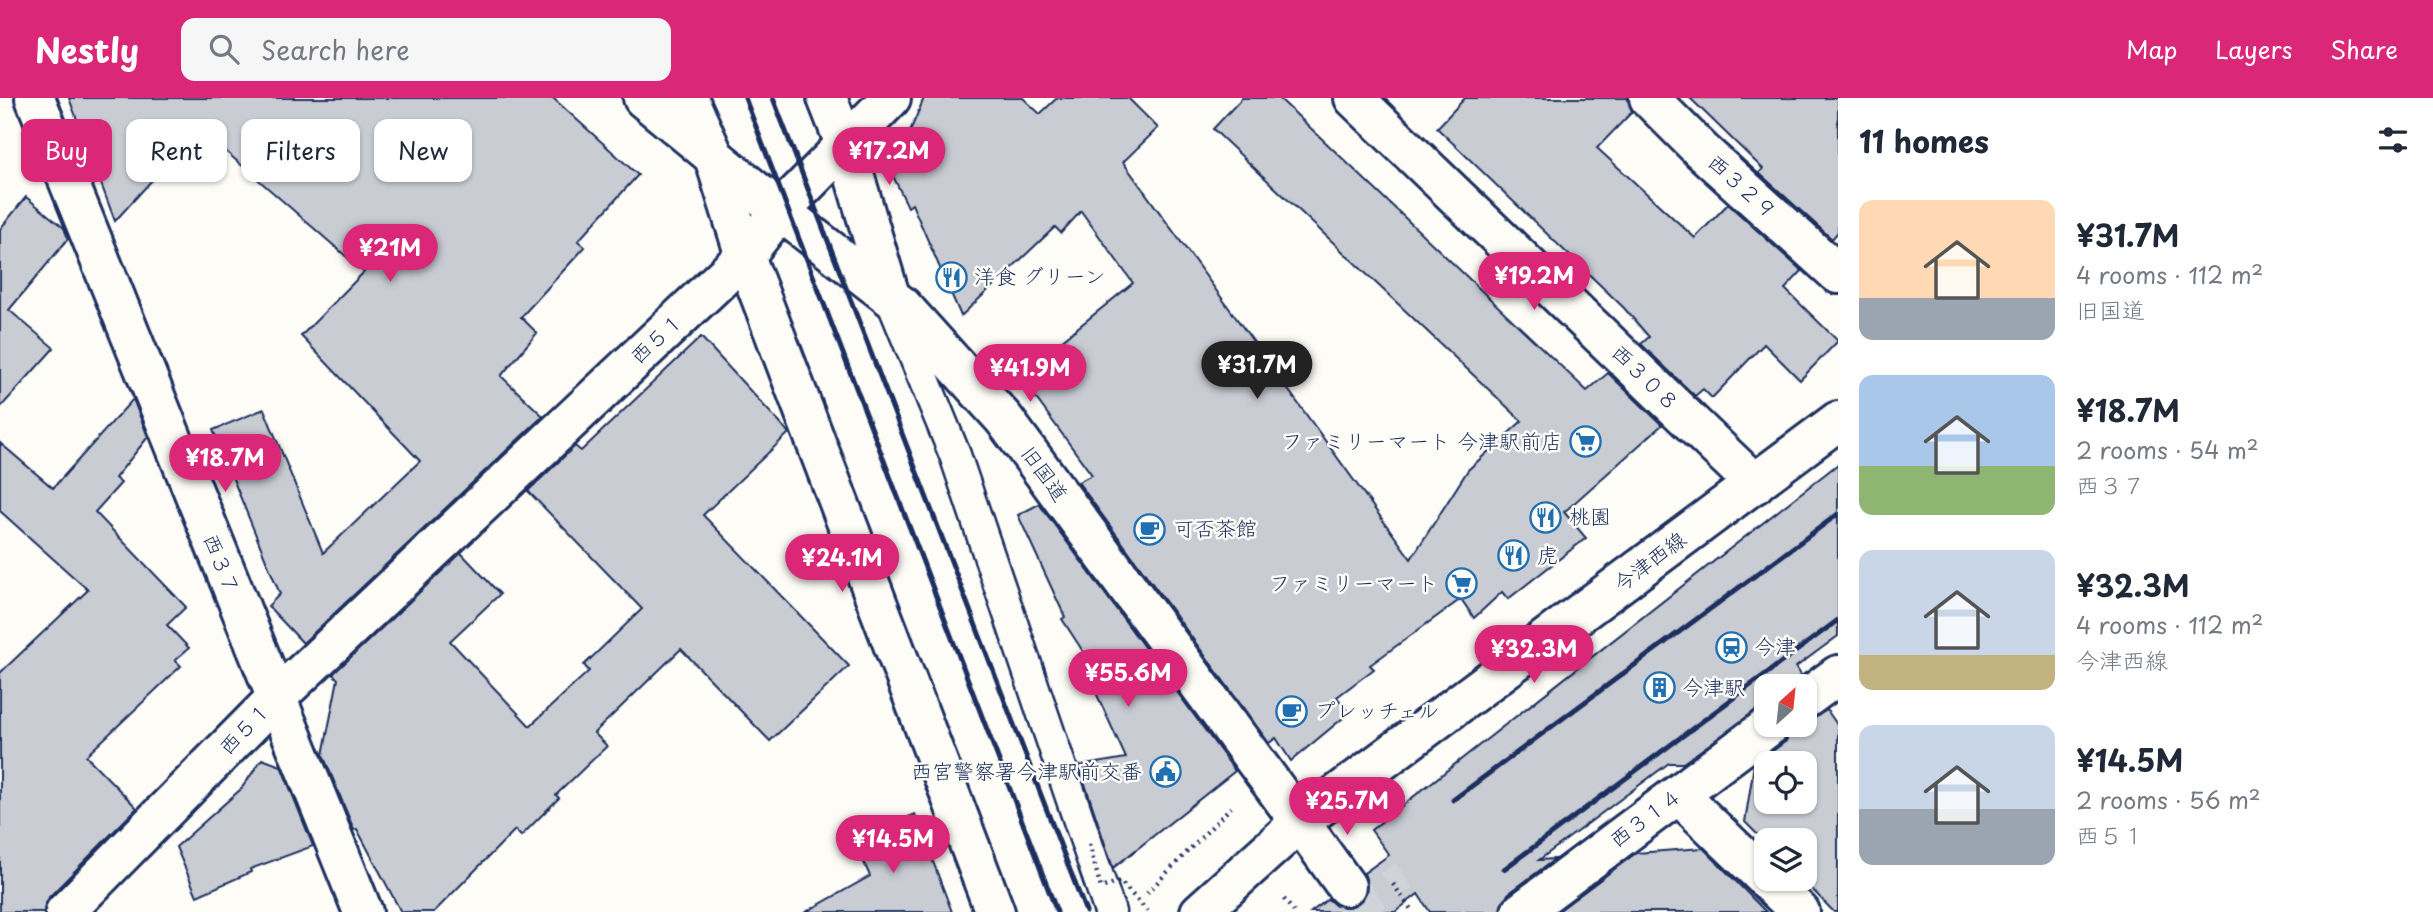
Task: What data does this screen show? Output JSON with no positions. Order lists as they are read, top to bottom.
{
  "streets": {
    "street": [
      "西３２９",
      "西５１",
      "西３０８",
      "旧国道",
      "今津西線",
      "西３７",
      "西３１４"
    ]
  },
  "crossings": [
    ["西５１", "旧国道"],
    ["西５１", "西３７"],
    ["西３０８", "今津西線"],
    ["旧国道", "今津西線"]
  ],
  "places": {
    "restaurant": ["洋食 グリーン", "桃園", "虎"],
    "supermarket": ["ファミリーマート 今津駅前店", "ファミリーマート"],
    "cafe": ["可否茶館", "プレッチェル"],
    "station": ["今津"],
    "building": ["今津駅"],
    "public building": ["西宮警察署今津駅前交番"]
  },
  "north": "top right",
  "page": {
    "header": "Nestly",
    "search": "Search here",
    "nav": ["Map", "Layers", "Share"],
    "heading": "11 homes",
    "chip": [
      "Buy",
      "Rent",
      "Filters",
      "New"
    ],
    "price": [
      "¥17.2M",
      "¥21M",
      "¥19.2M",
      "¥31.7M",
      "¥41.9M",
      "¥18.7M",
      "¥24.1M",
      "¥32.3M",
      "¥55.6M",
      "¥25.7M",
      "¥14.5M"
    ],
    "list": [
      {
        "name": "¥31.7M",
        "note": "4 rooms · 112 m² · 旧国道"
      },
      {
        "name": "¥18.7M",
        "note": "2 rooms · 54 m² · 西３７"
      },
      {
        "name": "¥32.3M",
        "note": "4 rooms · 112 m² · 今津西線"
      },
      {
        "name": "¥14.5M",
        "note": "2 rooms · 56 m² · 西５１"
      }
    ]
  }
}
